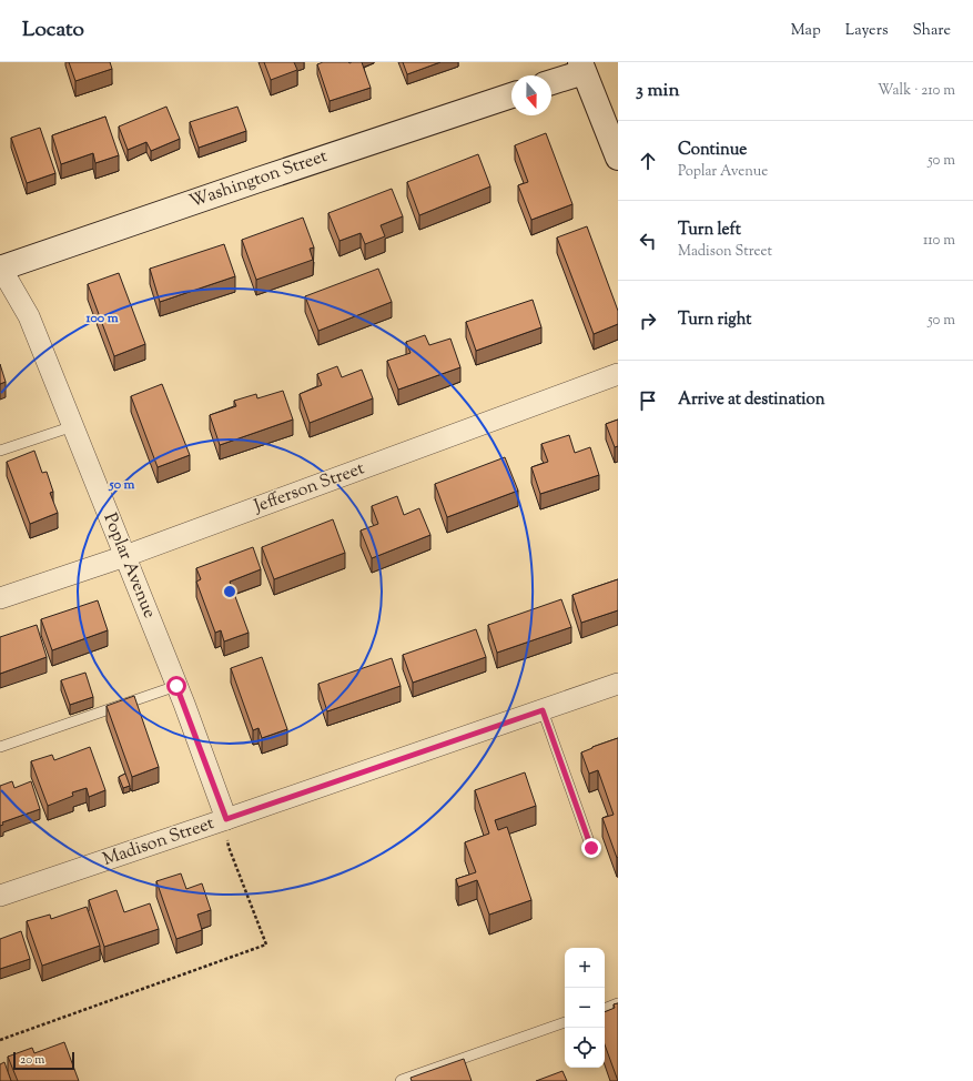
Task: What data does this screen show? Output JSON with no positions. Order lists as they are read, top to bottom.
{
  "streets": {
    "street": [
      "Washington Street",
      "Jefferson Street",
      "Poplar Avenue",
      "Madison Street"
    ]
  },
  "crossings": [
    ["Washington Street", "Poplar Avenue"],
    ["Jefferson Street", "Poplar Avenue"],
    ["Poplar Avenue", "Madison Street"]
  ],
  "scale_bar": "20 m",
  "north": "bottom",
  "page": {
    "header": "Locato",
    "nav": ["Map", "Layers", "Share"],
    "heading": ["3 min", "Walk · 210 m"],
    "list": [
      ["Continue", "Poplar Avenue", "50 m"],
      ["Turn left", "Madison Street", "110 m"],
      ["Turn right", "50 m"],
      "Arrive at destination"
    ],
    "map_buttons": ["+", "−"],
    "scale": "20 m"
  },
  "rings": ["100 m", "50 m"]
}
